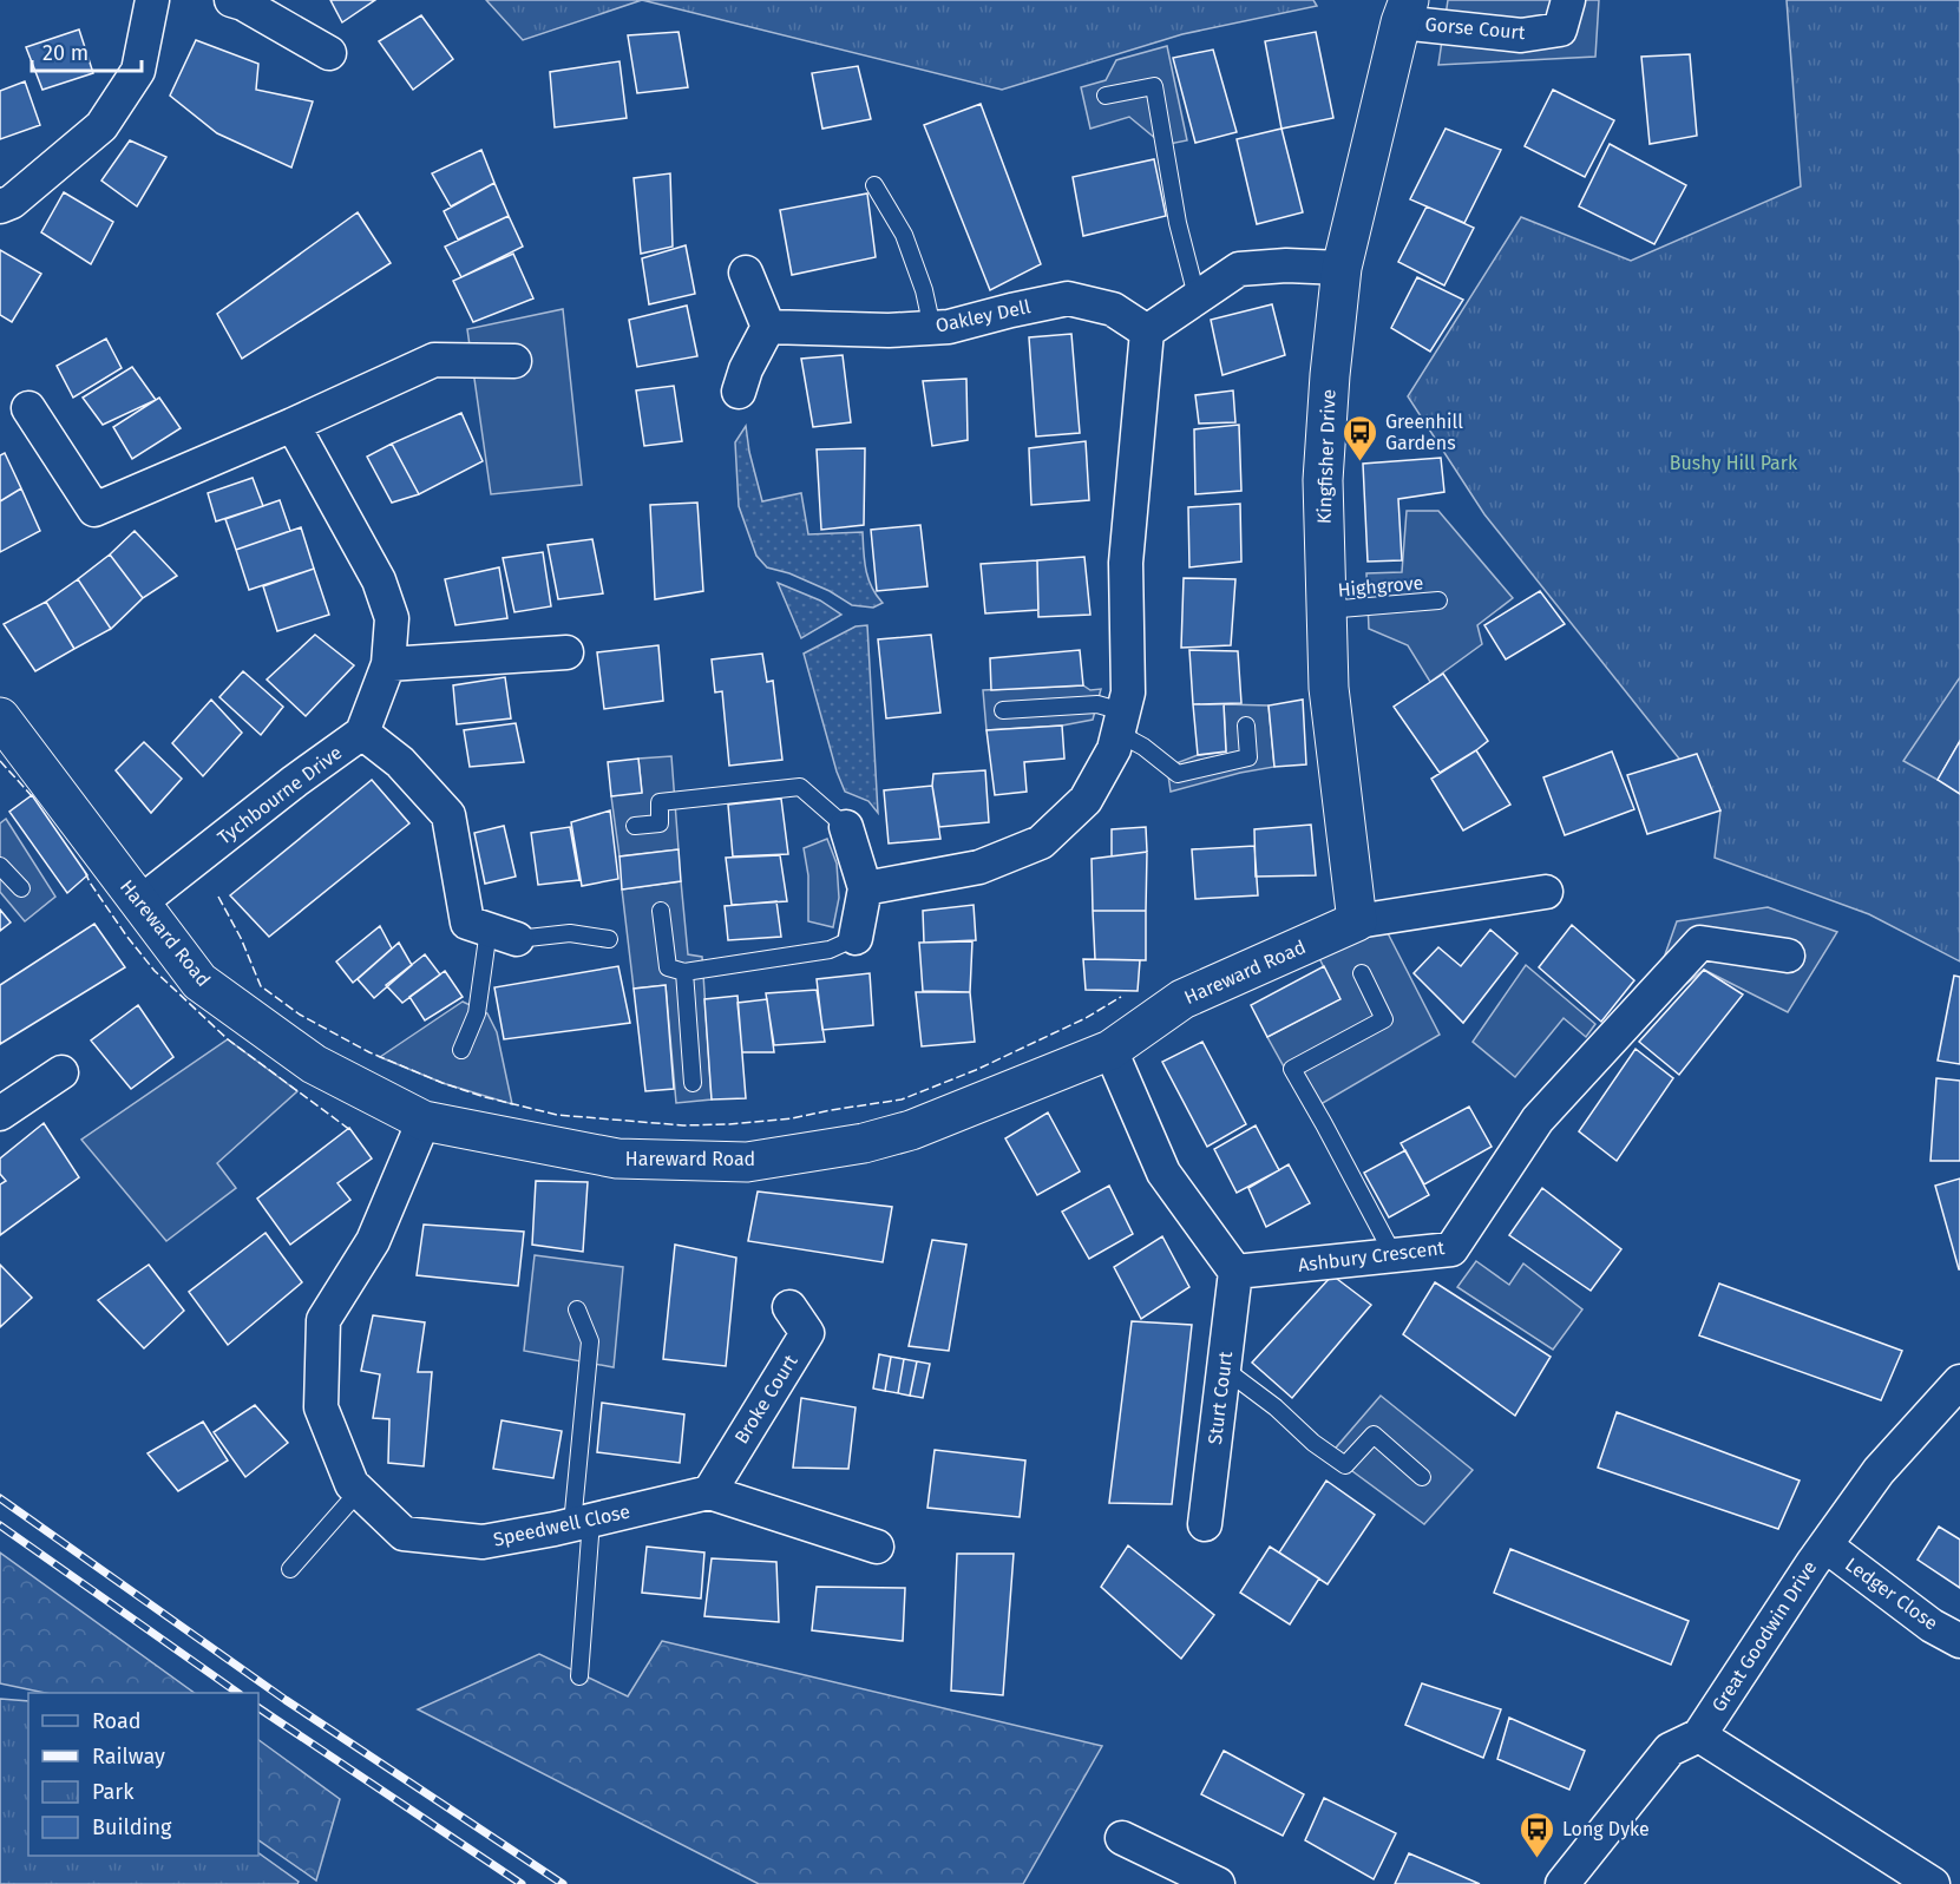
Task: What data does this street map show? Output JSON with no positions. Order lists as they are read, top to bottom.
{
  "streets": {
    "street": [
      "Gorse Court",
      "Oakley Dell",
      "Kingfisher Drive",
      "Tychbourne Drive",
      "Hareward Road",
      "Ashbury Crescent",
      "Sturt Court",
      "Broke Court",
      "Speedwell Close",
      "Ledger Close",
      "Great Goodwin Drive"
    ],
    "lane": ["Highgrove"]
  },
  "crossings": [
    ["Gorse Court", "Kingfisher Drive"],
    ["Kingfisher Drive", "Highgrove"],
    ["Kingfisher Drive", "Hareward Road"],
    ["Tychbourne Drive", "Hareward Road"],
    ["Hareward Road", "Speedwell Close"],
    ["Ashbury Crescent", "Sturt Court"],
    ["Broke Court", "Speedwell Close"],
    ["Ledger Close", "Great Goodwin Drive"]
  ],
  "parks": ["Bushy Hill Park"],
  "places": {
    "bus stop": ["Greenhill Gardens", "Long Dyke"]
  },
  "legend": [
    "Road",
    "Railway",
    "Park",
    "Building"
  ],
  "scale_bar": "20 m"
}
